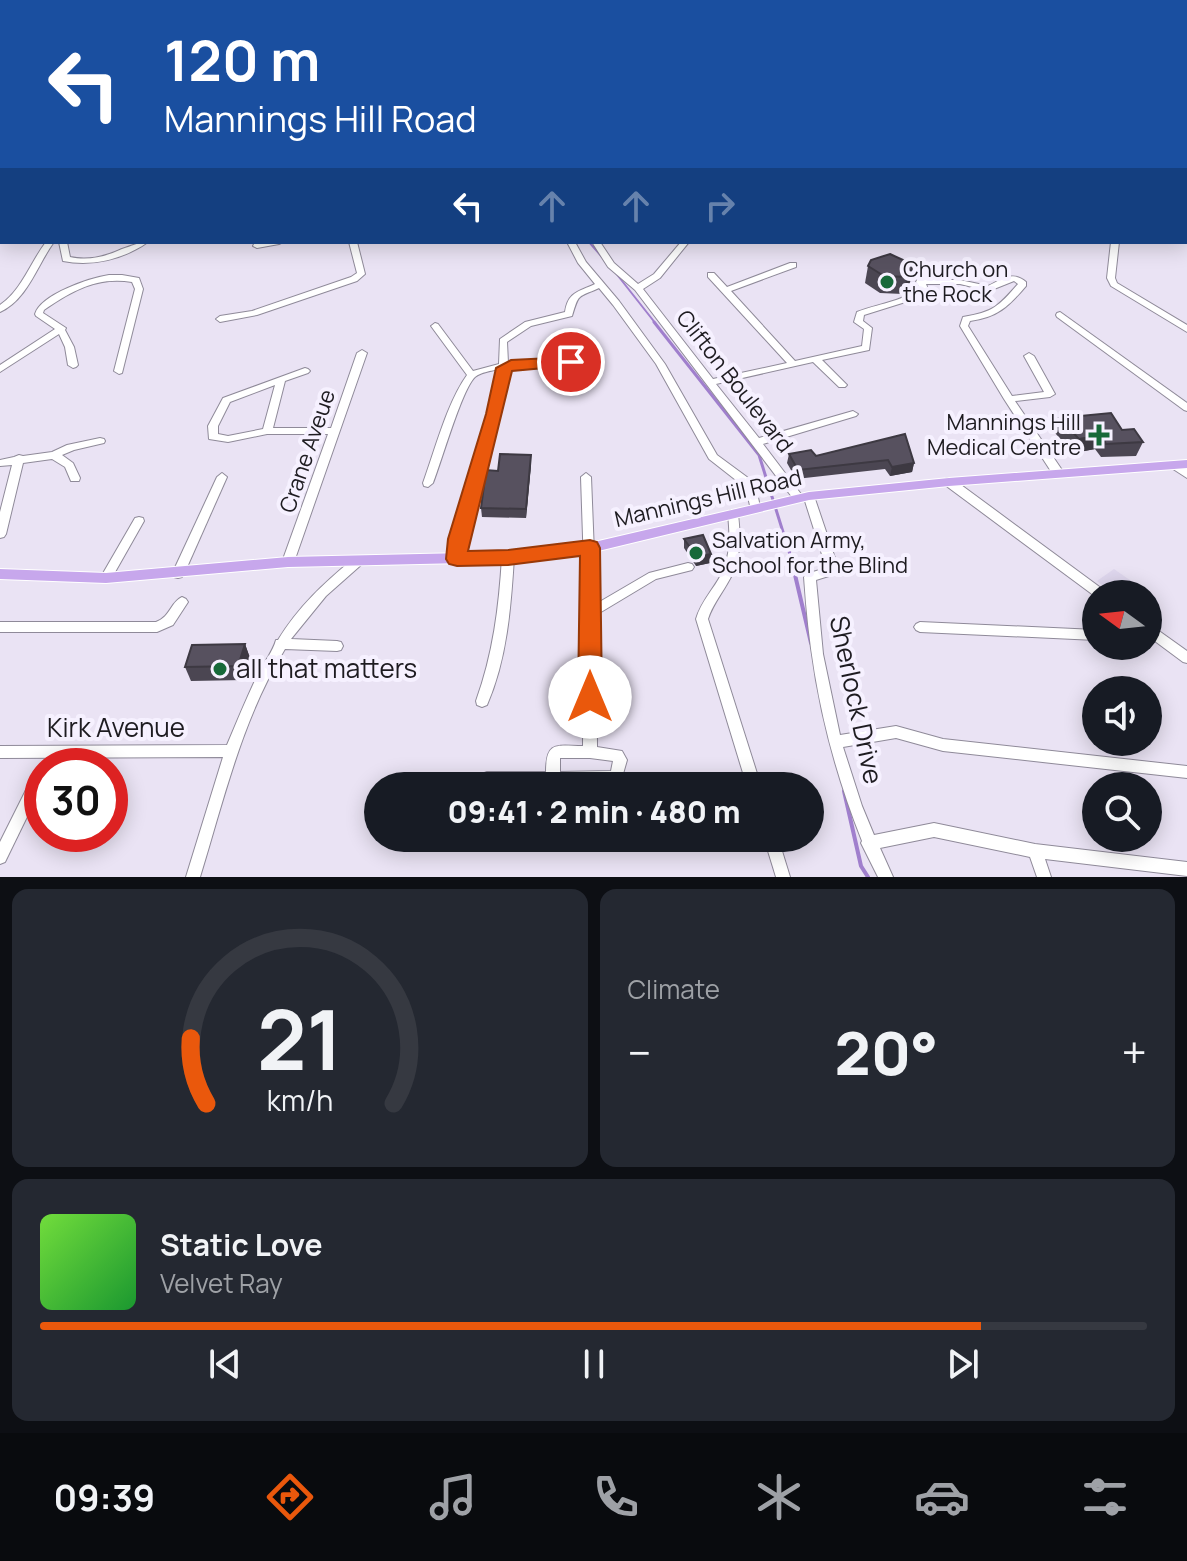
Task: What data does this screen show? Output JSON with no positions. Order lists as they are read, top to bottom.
{
  "streets": {
    "main road": ["Mannings Hill Road"],
    "street": [
      "Clifton Boulevard",
      "Crane Aveue",
      "Sherlock Drive",
      "Kirk Avenue"
    ]
  },
  "crossings": [
    ["Clifton Boulevard", "Mannings Hill Road"],
    ["Clifton Boulevard", "Sherlock Drive"],
    ["Crane Aveue", "Mannings Hill Road"],
    ["Mannings Hill Road", "Sherlock Drive"]
  ],
  "places": {
    "other": ["Church on the Rock", "Salvation Army, School for the Blind", "all that matters"],
    "health": ["Mannings Hill Medical Centre"]
  },
  "north": "left",
  "page": {
    "turn": ["120 m", "Mannings Hill Road"],
    "limit": "30",
    "trip": "09:41 · 2 min · 480 m",
    "tile": "Climate",
    "heat": ["−", "20°", "+"],
    "song": ["Static Love", "Velvet Ray"],
    "tabs": "09:39",
    "gauge": ["21", "km/h"]
  }
}
